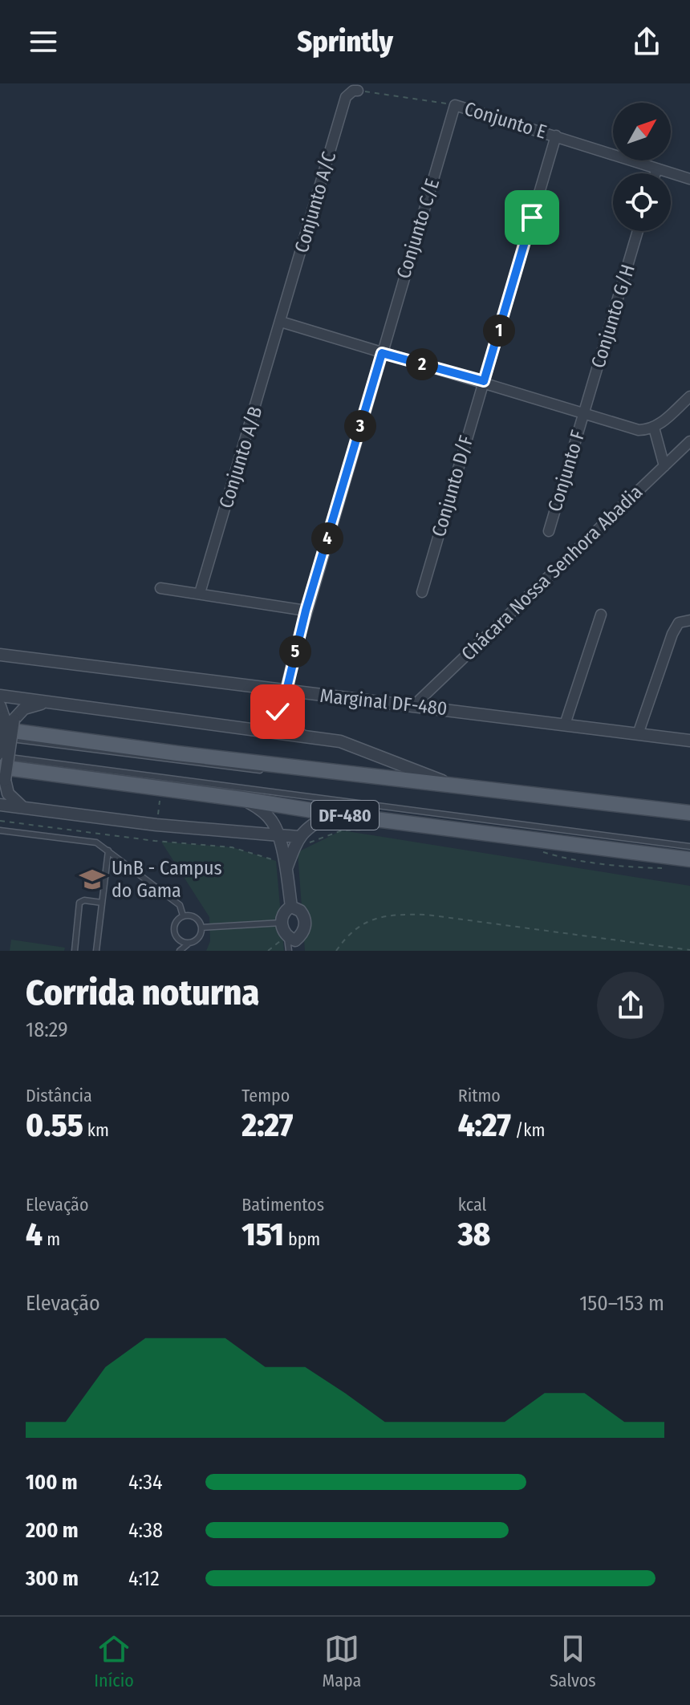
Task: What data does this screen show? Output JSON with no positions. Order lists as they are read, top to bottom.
{
  "streets": {
    "main road": ["DF-480"],
    "street": [
      "Conjunto E",
      "Conjunto A/C",
      "Conjunto C/E",
      "Conjunto G/H",
      "Conjunto A/B",
      "Conjunto F",
      "Conjunto D/F",
      "Chácara Nossa Senhora Abadia",
      "Marginal DF-480"
    ]
  },
  "crossings": [
    ["Conjunto E", "Conjunto C/E"],
    ["Conjunto E", "Conjunto D/F"],
    ["Conjunto A/C", "Conjunto A/B"],
    ["Conjunto C/E", "Marginal DF-480"],
    ["Conjunto G/H", "Conjunto F"],
    ["Chácara Nossa Senhora Abadia", "Marginal DF-480"]
  ],
  "places": {
    "school or university": ["UnB - Campus do Gama"]
  },
  "north": "top right",
  "page": {
    "header": "Sprintly",
    "pins": [
      "1",
      "2",
      "3",
      "4",
      "5"
    ],
    "heading": ["Corrida noturna", "18:29"],
    "stats": [
      ["Distância", "0.55 km"],
      ["Tempo", "2:27"],
      ["Ritmo", "4:27 /km"],
      ["Elevação", "4 m"],
      ["Batimentos", "151 bpm"],
      ["kcal", "38"]
    ],
    "chart": ["Elevação", "150–153 m"],
    "list": [
      {
        "name": "100 m",
        "note": "4:34"
      },
      {
        "name": "200 m",
        "note": "4:38"
      },
      {
        "name": "300 m",
        "note": "4:12"
      }
    ],
    "tabs": ["Início", "Mapa", "Salvos"]
  }
}
